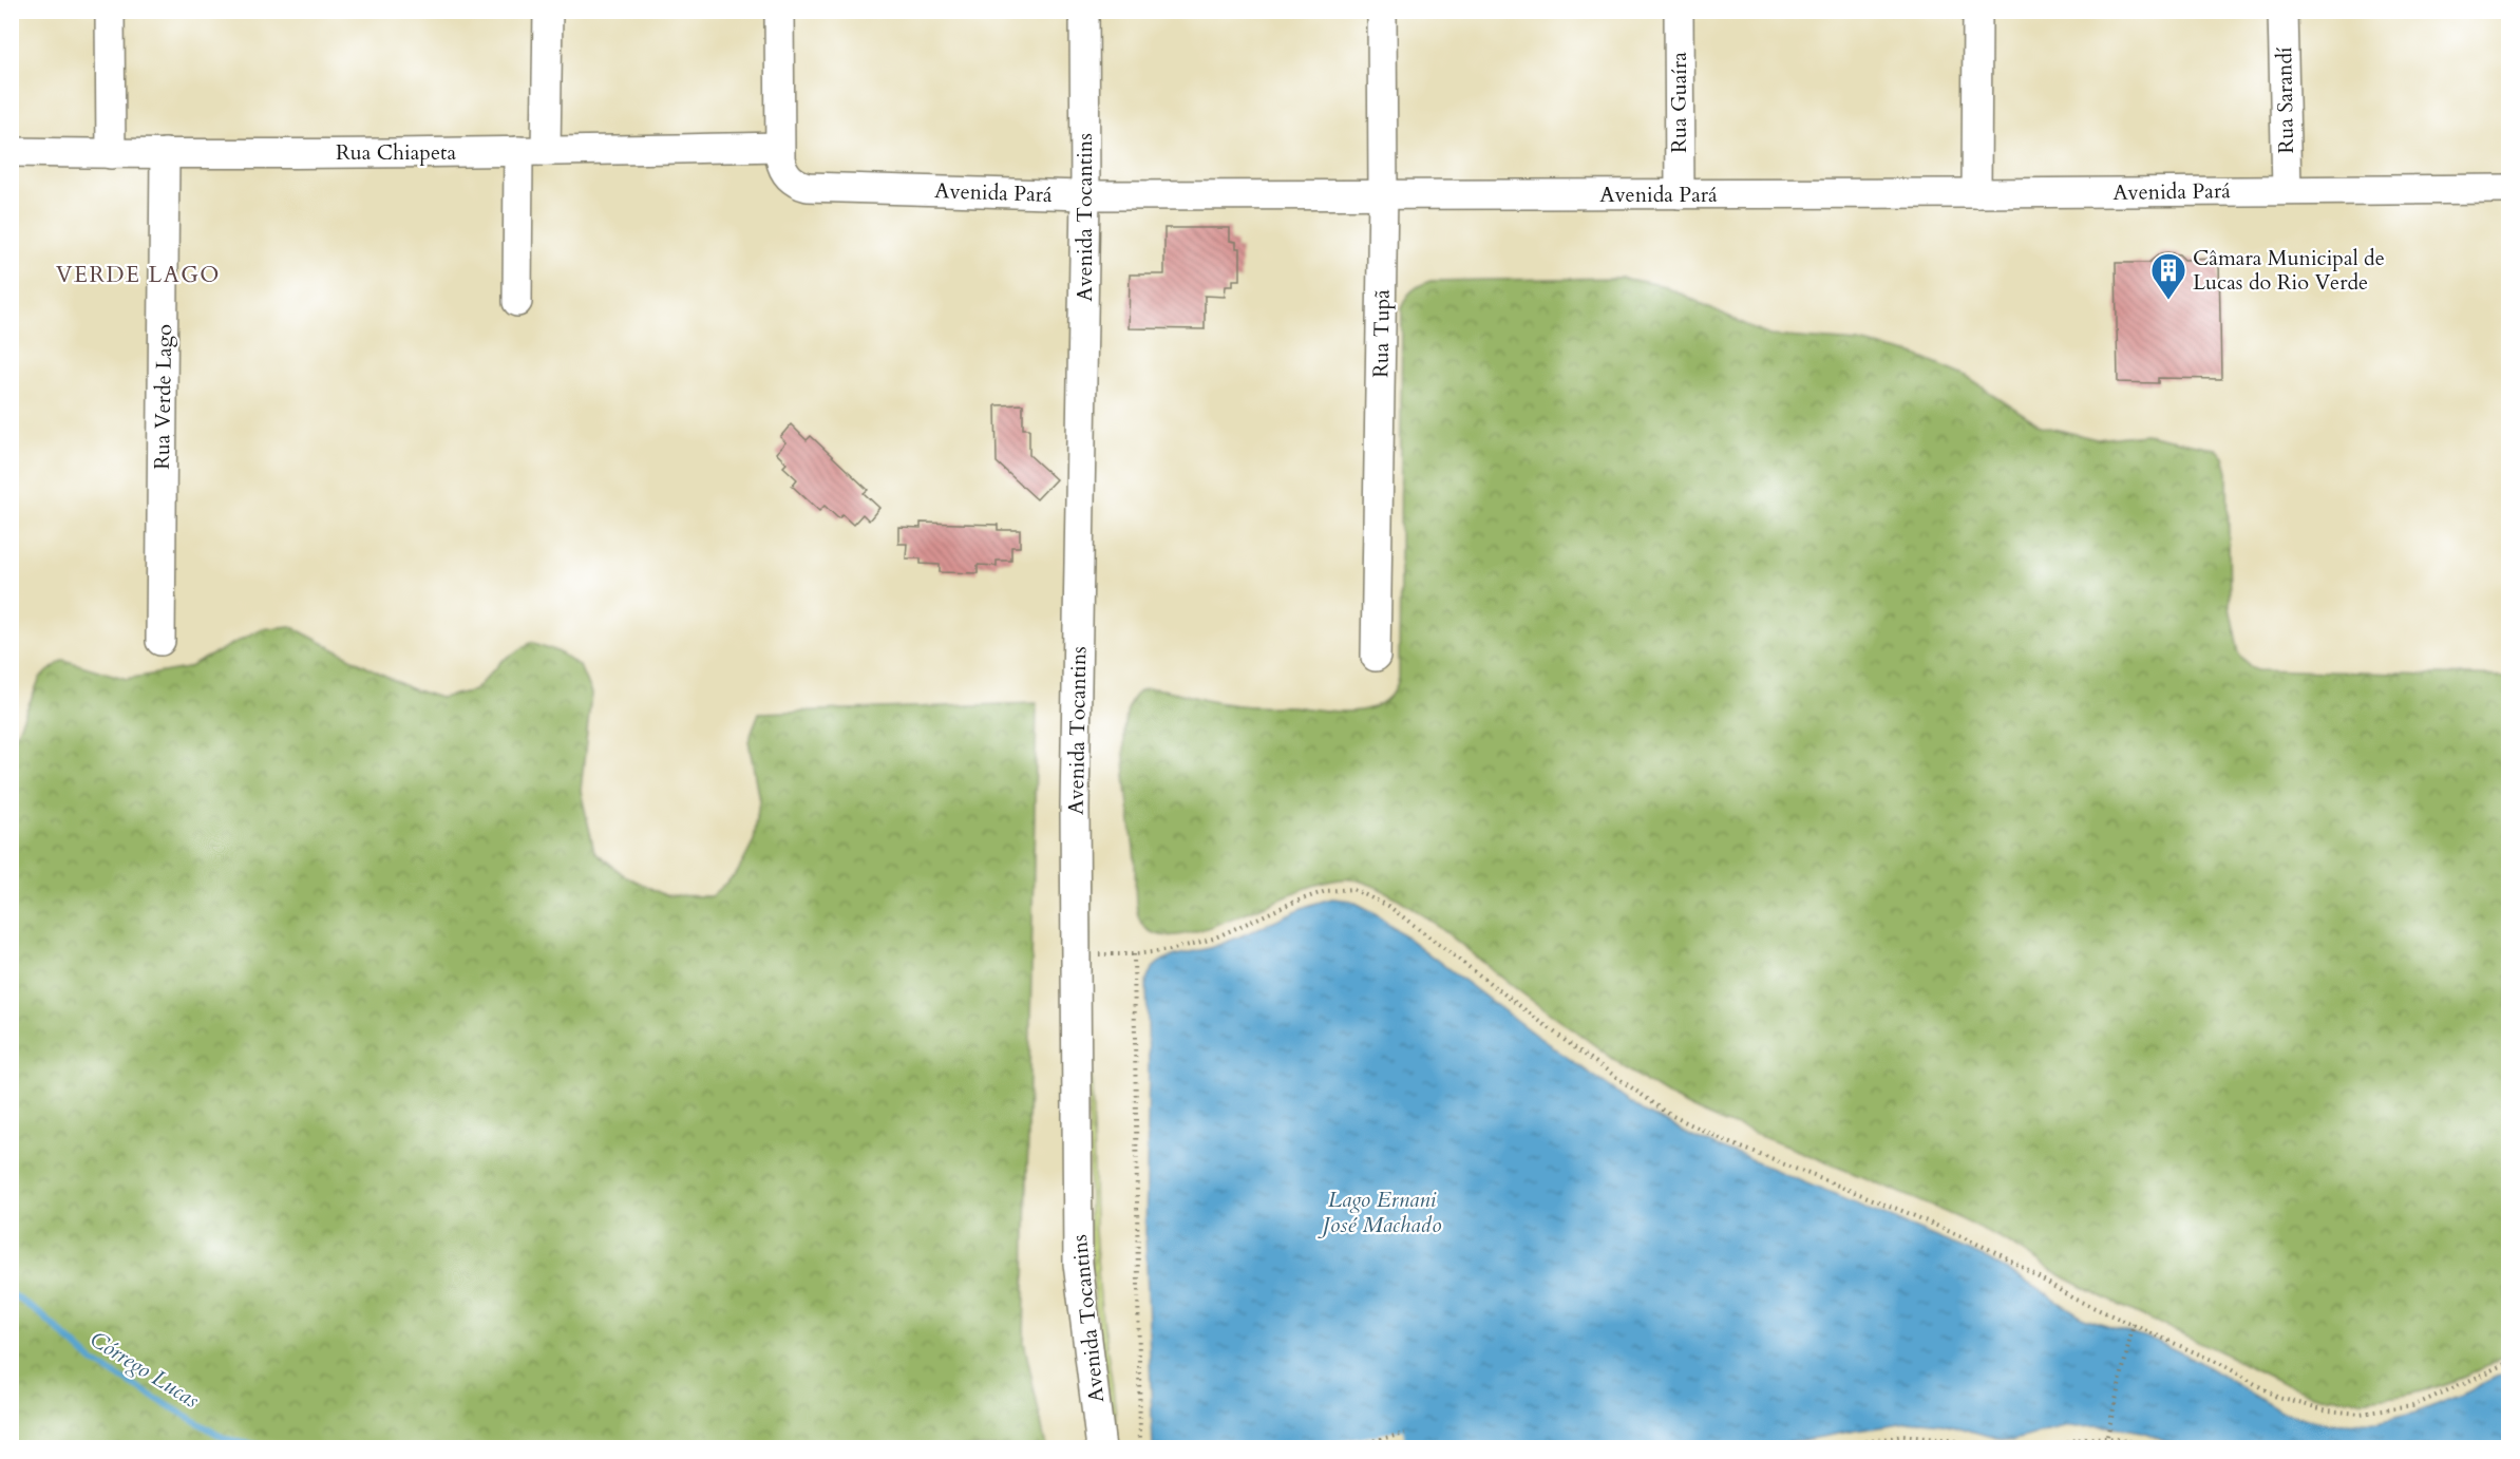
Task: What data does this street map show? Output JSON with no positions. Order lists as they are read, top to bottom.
{
  "streets": {
    "street": [
      "Rua Sarandí",
      "Rua Guaíra",
      "Rua Chiapeta",
      "Avenida Pará",
      "Avenida Tocantins",
      "Rua Tupã",
      "Rua Verde Lago"
    ]
  },
  "crossings": [
    ["Rua Sarandí", "Avenida Pará"],
    ["Rua Guaíra", "Avenida Pará"],
    ["Rua Chiapeta", "Avenida Pará"],
    ["Rua Chiapeta", "Rua Verde Lago"],
    ["Avenida Pará", "Avenida Tocantins"],
    ["Avenida Pará", "Rua Tupã"]
  ],
  "districts": ["VERDE LAGO"],
  "water": ["Lago Ernani José Machado", "Córrego Lucas"],
  "places": {
    "building": ["Câmara Municipal de Lucas do Rio Verde"]
  }
}
